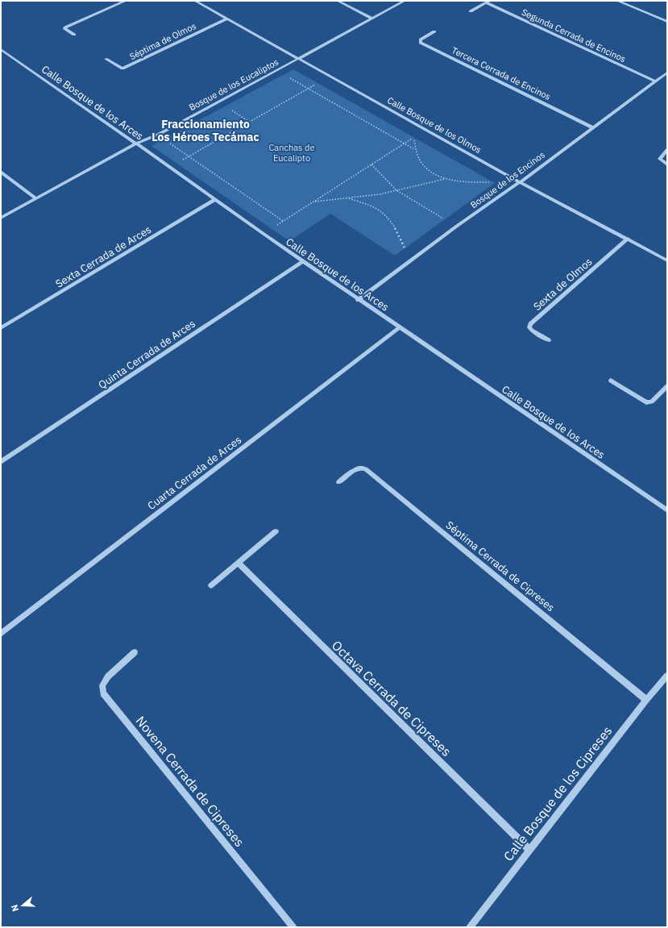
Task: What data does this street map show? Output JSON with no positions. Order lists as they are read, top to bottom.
{
  "streets": {
    "street": [
      "Segunda Cerrada de Encinos",
      "Séptima de Olmos",
      "Tercera Cerrada de Encinos",
      "Bosque de los Eucaliptos",
      "Calle Bosque de los Arces",
      "Calle Bosque de los Olmos",
      "Bosque de los Encinos",
      "Sexta Cerrada de Arces",
      "Sexta de Olmos",
      "Quinta Cerrada de Arces",
      "Cuarta Cerrada de Arces",
      "Séptima Cerrada de Cipreses",
      "Octava Cerrada de Cipreses",
      "Novena Cerrada de Cipreses",
      "Calle Bosque de los Cipreses"
    ]
  },
  "crossings": [
    ["Segunda Cerrada de Encinos", "Bosque de los Encinos"],
    ["Séptima de Olmos", "Calle Bosque de los Olmos"],
    ["Tercera Cerrada de Encinos", "Bosque de los Encinos"],
    ["Bosque de los Eucaliptos", "Calle Bosque de los Arces"],
    ["Bosque de los Eucaliptos", "Calle Bosque de los Olmos"],
    ["Calle Bosque de los Arces", "Bosque de los Encinos"],
    ["Calle Bosque de los Arces", "Sexta Cerrada de Arces"],
    ["Calle Bosque de los Arces", "Quinta Cerrada de Arces"],
    ["Calle Bosque de los Arces", "Cuarta Cerrada de Arces"],
    ["Calle Bosque de los Olmos", "Bosque de los Encinos"],
    ["Calle Bosque de los Olmos", "Sexta de Olmos"],
    ["Séptima Cerrada de Cipreses", "Calle Bosque de los Cipreses"],
    ["Octava Cerrada de Cipreses", "Calle Bosque de los Cipreses"]
  ],
  "districts": ["Fraccionamiento Los Héroes Tecámac"],
  "parks": ["Canchas de Eucalipto"],
  "north": "left"
}
